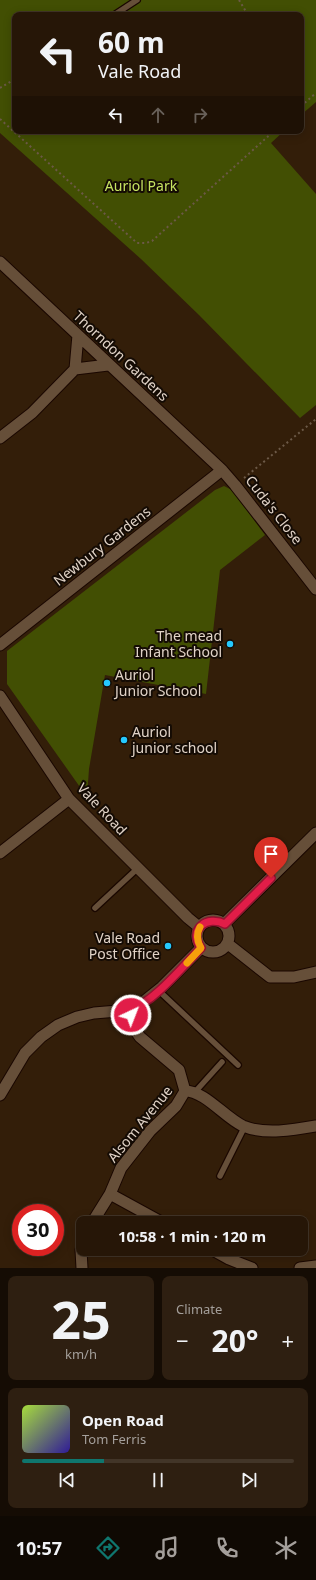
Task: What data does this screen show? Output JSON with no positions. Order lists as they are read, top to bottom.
{
  "streets": {
    "street": [
      "Thorndon Gardens",
      "Cuda's Close",
      "Newbury Gardens",
      "Vale Road",
      "Alsom Avenue"
    ]
  },
  "crossings": [
    ["Thorndon Gardens", "Cuda's Close"],
    ["Thorndon Gardens", "Newbury Gardens"],
    ["Cuda's Close", "Newbury Gardens"]
  ],
  "parks": ["Auriol Park"],
  "places": [
    "The mead Infant School",
    "Auriol Junior School",
    "Auriol junior school",
    "Vale Road Post Office"
  ],
  "page": {
    "turn": ["60 m", "Vale Road"],
    "limit": "30",
    "trip": "10:58 · 1 min · 120 m",
    "tile": [
      ["25", "km/h"],
      "Climate"
    ],
    "heat": ["−", "20°", "+"],
    "song": ["Open Road", "Tom Ferris"],
    "tabs": "10:57"
  }
}
